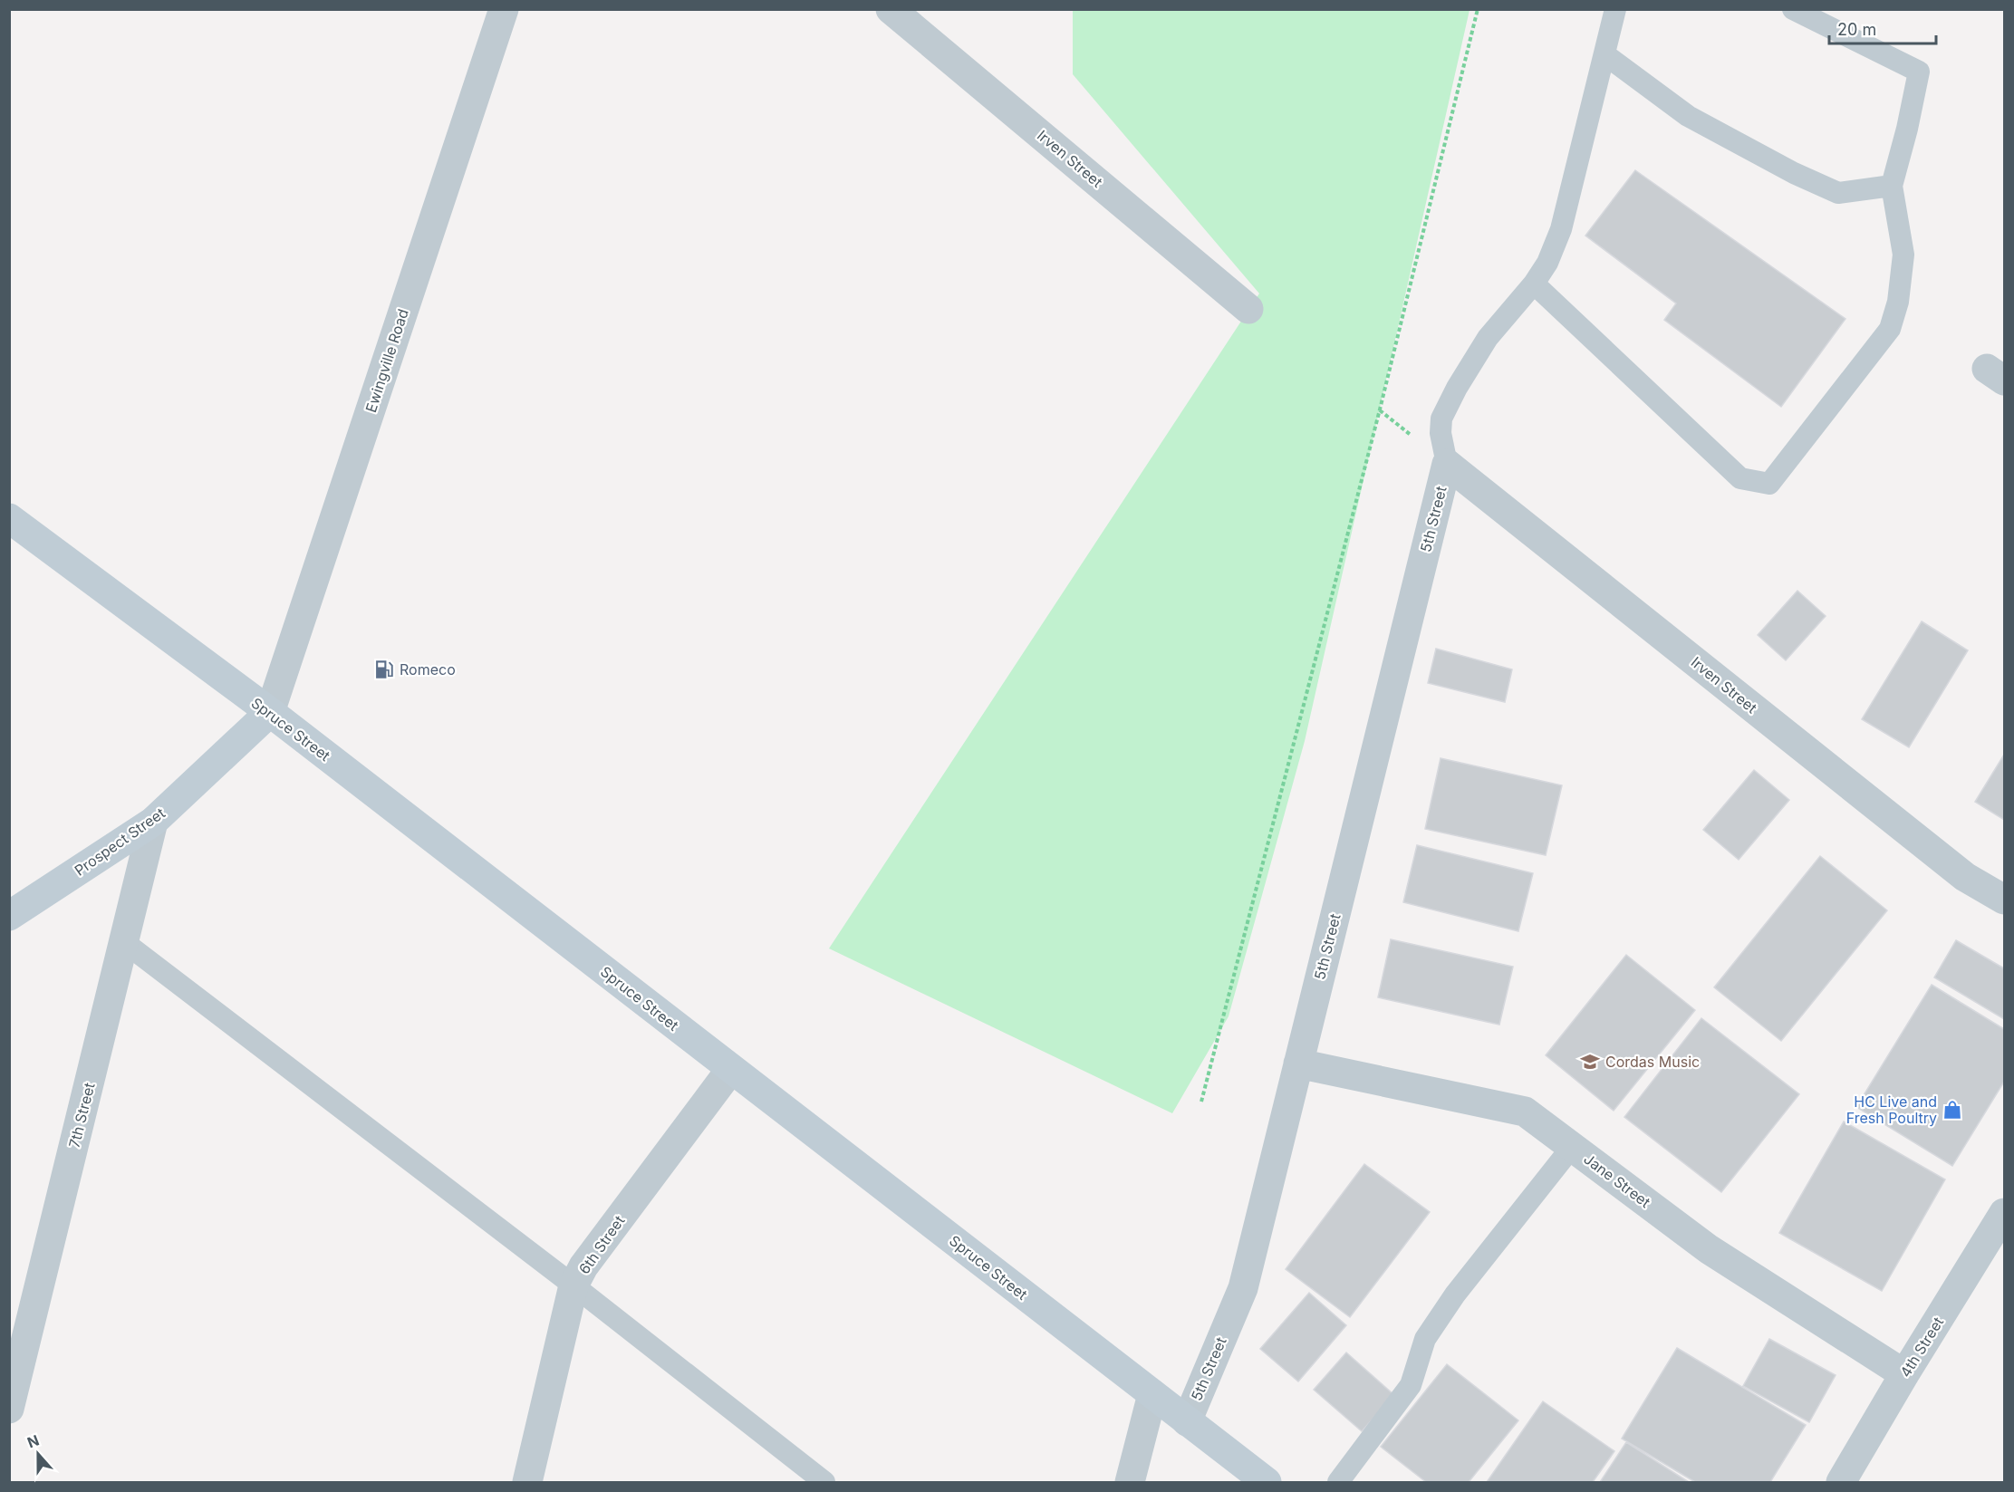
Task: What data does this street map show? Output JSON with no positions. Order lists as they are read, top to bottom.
{
  "streets": {
    "street": [
      "Irven Street",
      "Ewingville Road",
      "5th Street",
      "Spruce Street",
      "Prospect Street",
      "7th Street",
      "Jane Street",
      "6th Street",
      "4th Street"
    ]
  },
  "crossings": [
    ["Irven Street", "5th Street"],
    ["Ewingville Road", "Spruce Street"],
    ["Ewingville Road", "Prospect Street"],
    ["5th Street", "Spruce Street"],
    ["5th Street", "Jane Street"],
    ["Spruce Street", "Prospect Street"],
    ["Spruce Street", "6th Street"],
    ["Prospect Street", "7th Street"],
    ["Jane Street", "4th Street"]
  ],
  "places": {
    "fuel station": ["Romeco"],
    "school or university": ["Cordas Music"],
    "shop": ["HC Live and Fresh Poultry"]
  },
  "scale_bar": "20 m",
  "north": "top"
}
